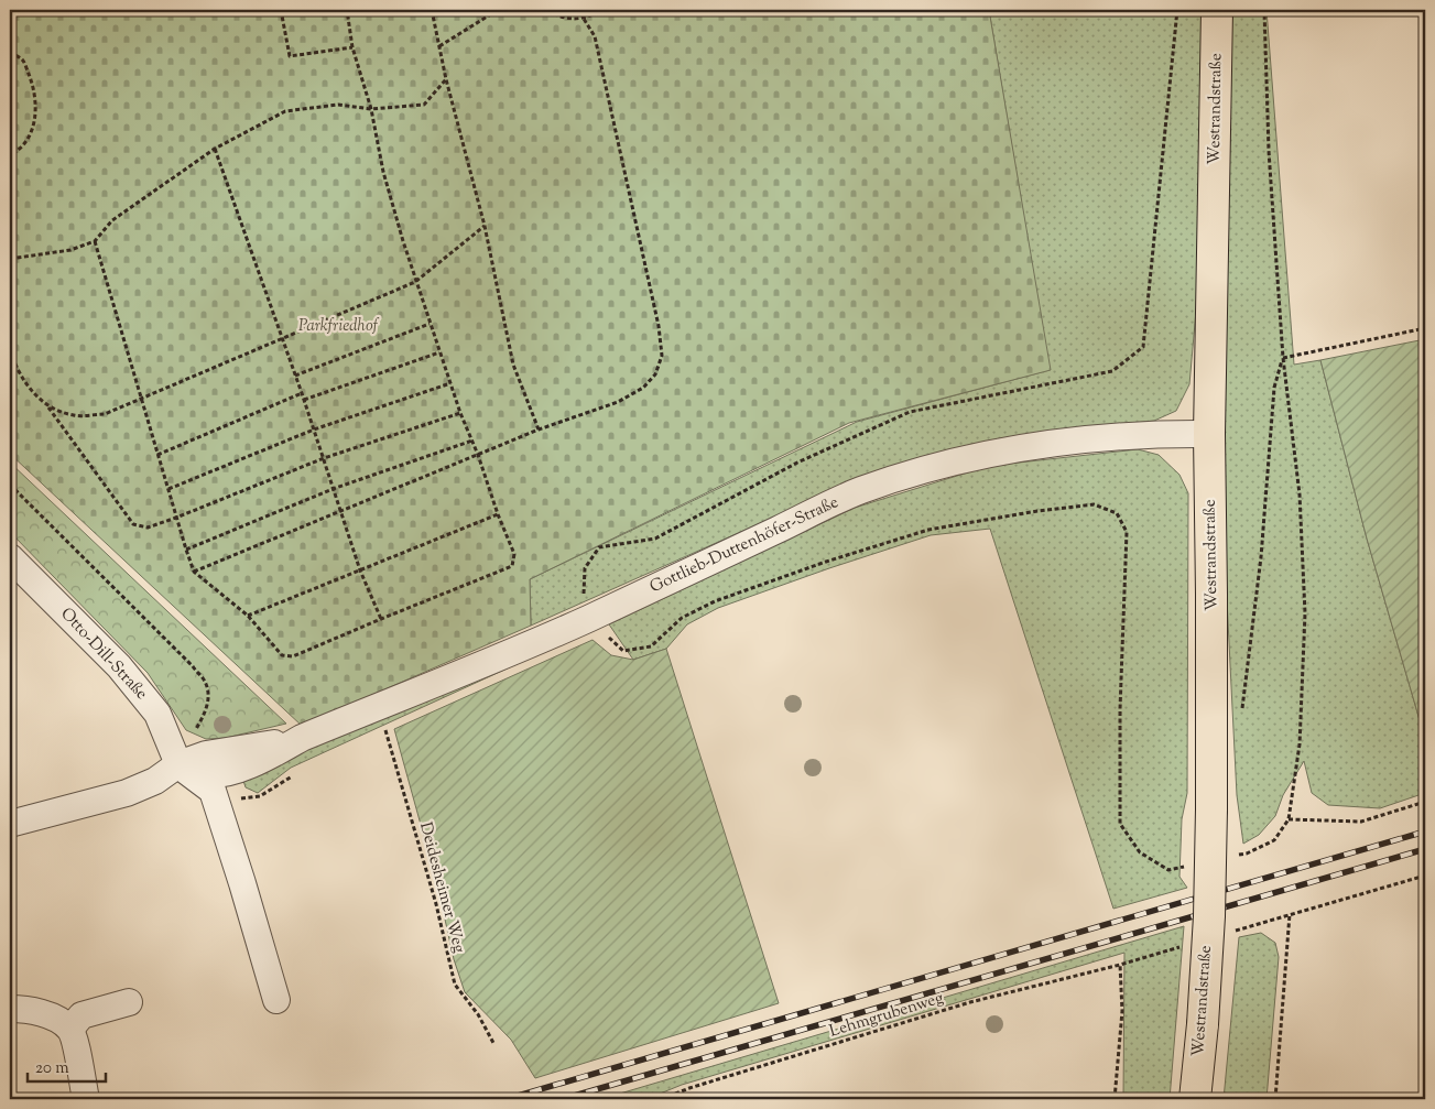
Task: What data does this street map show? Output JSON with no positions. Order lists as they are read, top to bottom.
{
  "streets": {
    "main road": ["Westrandstraße"],
    "street": ["Gottlieb-Duttenhöfer-Straße", "Otto-Dill-Straße"],
    "path": ["Deidesheimer Weg", "Lehmgrubenweg"]
  },
  "crossings": [
    ["Westrandstraße", "Gottlieb-Duttenhöfer-Straße"],
    ["Gottlieb-Duttenhöfer-Straße", "Otto-Dill-Straße"]
  ],
  "parks": ["Parkfriedhof"],
  "scale_bar": "20 m"
}
